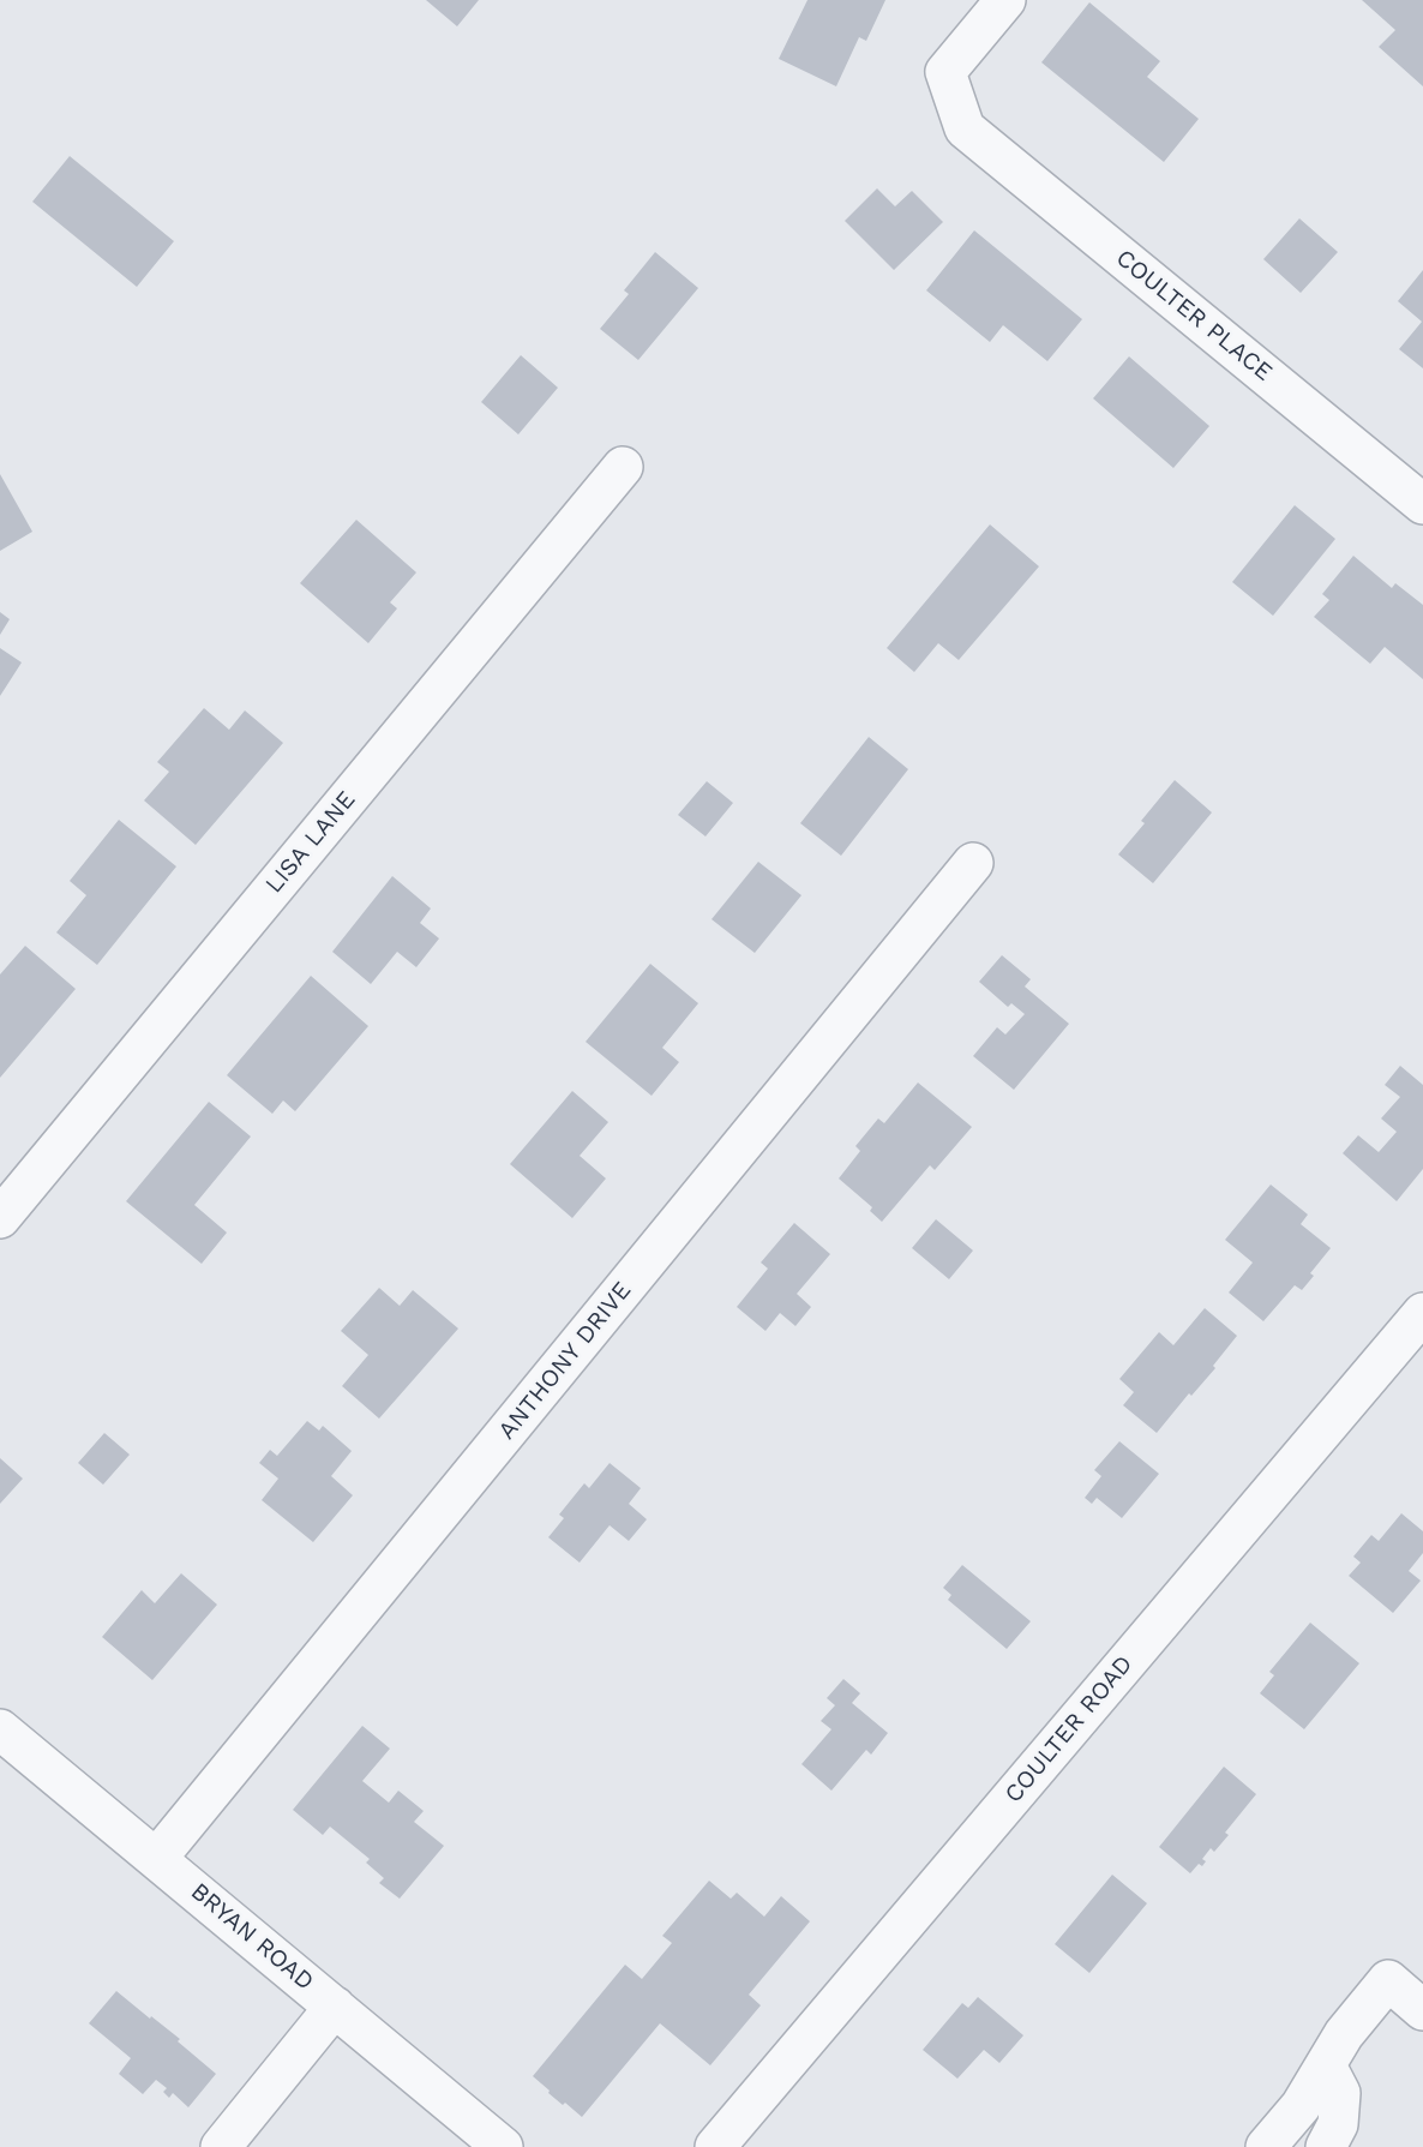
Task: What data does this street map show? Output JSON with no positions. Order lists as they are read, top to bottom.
{
  "streets": {
    "street": [
      "COULTER PLACE",
      "LISA LANE",
      "ANTHONY DRIVE",
      "COULTER ROAD",
      "BRYAN ROAD"
    ]
  },
  "crossings": [
    ["ANTHONY DRIVE", "BRYAN ROAD"]
  ]
}
